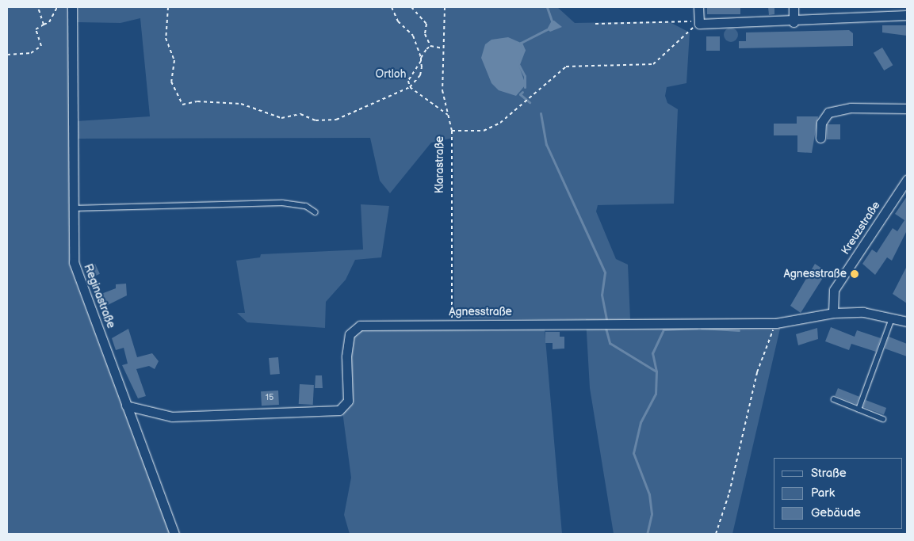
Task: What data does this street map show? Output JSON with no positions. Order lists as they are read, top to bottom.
{
  "streets": {
    "street": ["Kreuzstraße", "Reginastraße", "Agnesstraße"],
    "path": ["Klarastraße"]
  },
  "crossings": [
    ["Klarastraße", "Agnesstraße"],
    ["Kreuzstraße", "Agnesstraße"],
    ["Reginastraße", "Agnesstraße"]
  ],
  "parks": ["Ortloh"],
  "places": ["Agnesstraße"],
  "house_numbers": ["15"],
  "legend": ["Straße", "Park", "Gebäude"]
}
